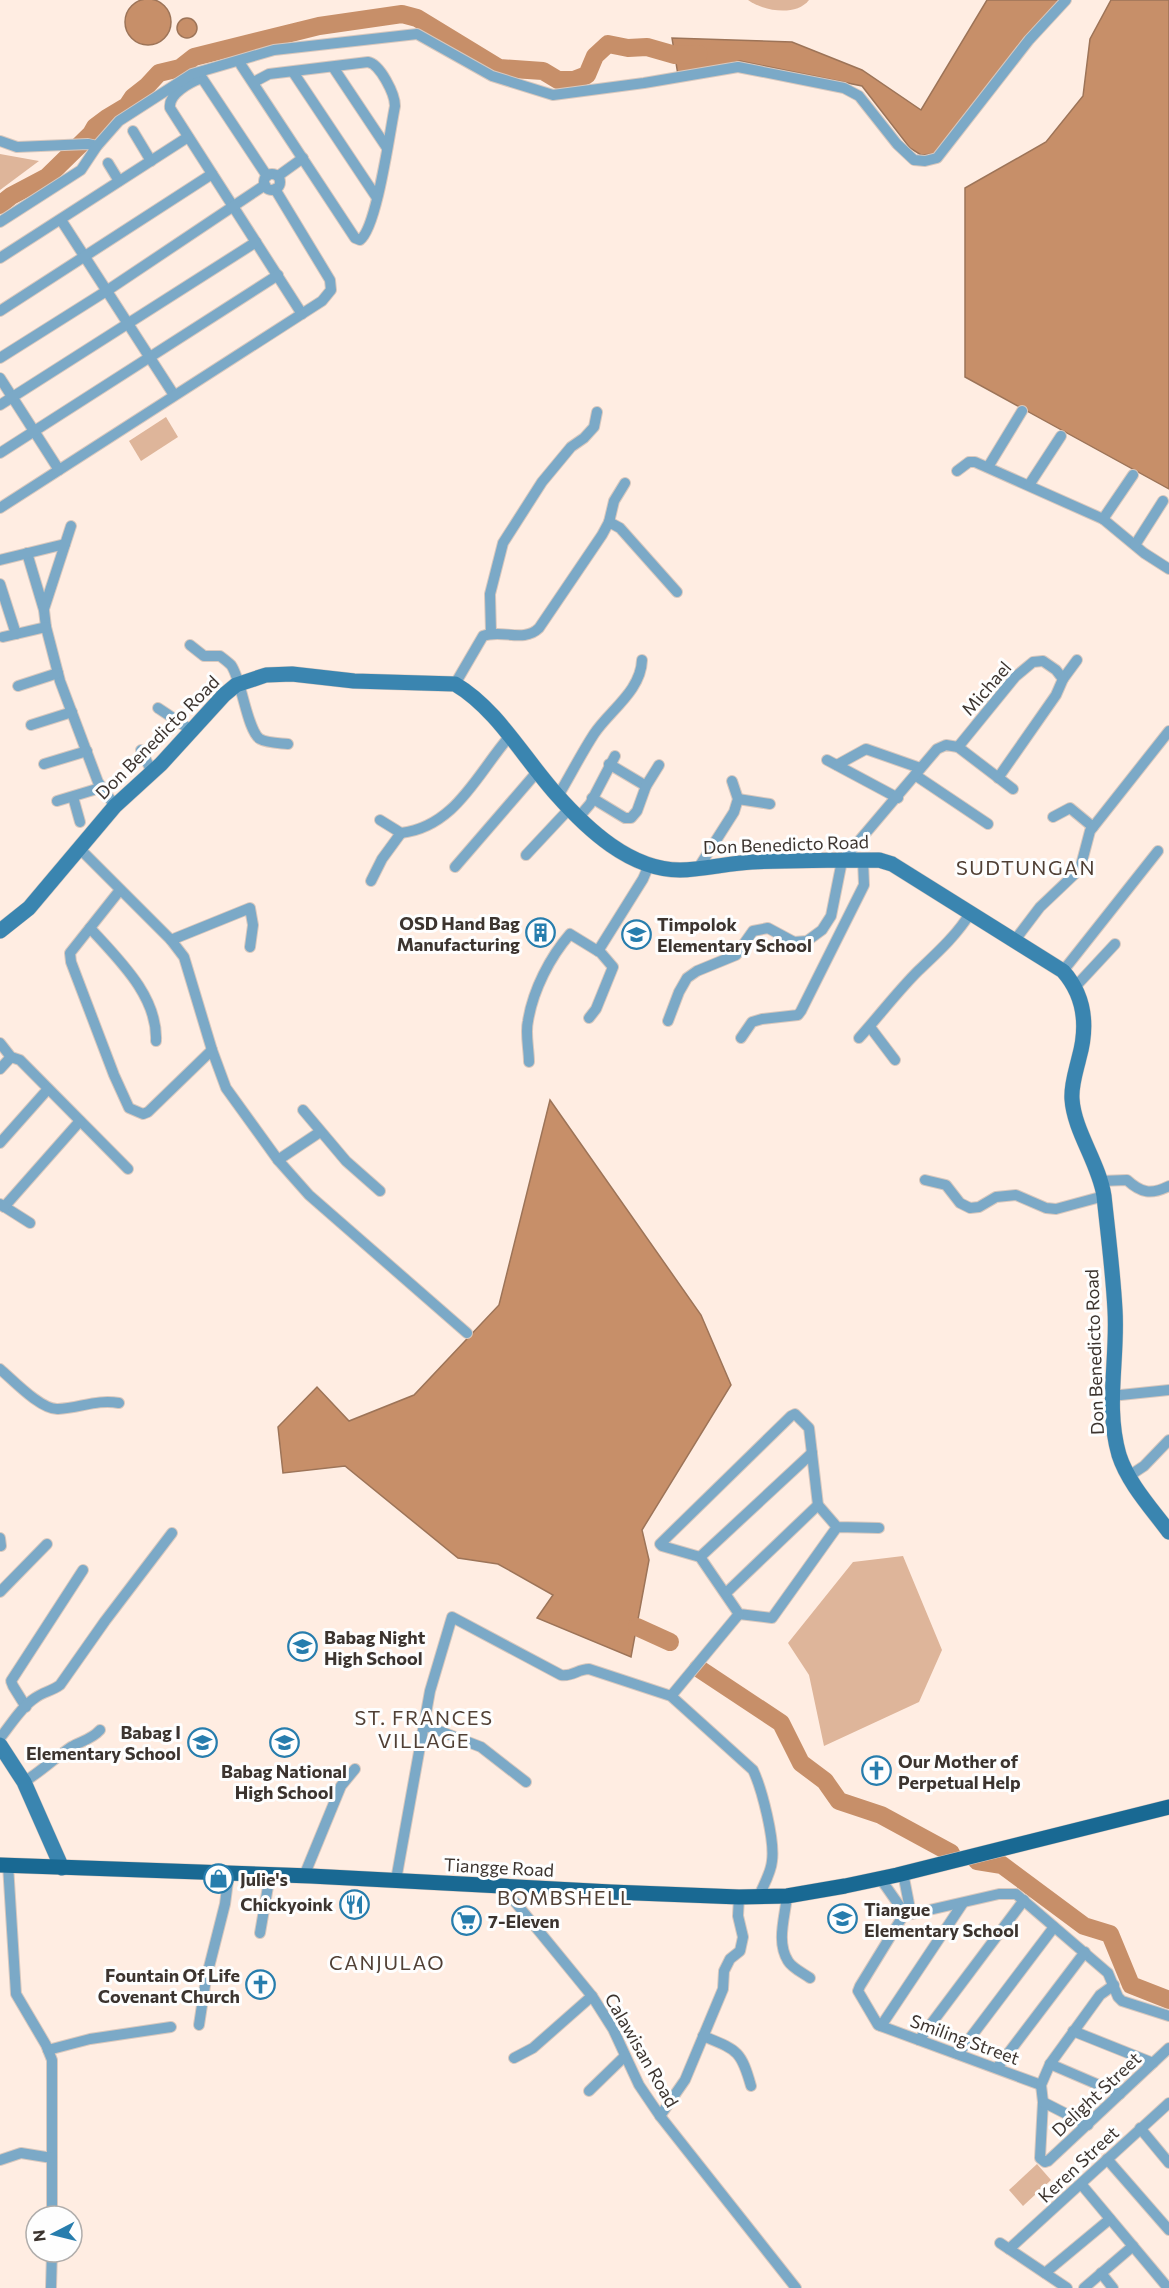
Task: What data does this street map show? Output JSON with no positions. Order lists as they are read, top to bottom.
{
  "streets": {
    "main road": ["Tiangge Road"],
    "street": [
      "Michael",
      "Don Benedicto Road",
      "Smiling Street",
      "Calawisan Road",
      "Delight Street",
      "Keren Street"
    ]
  },
  "crossings": [
    ["Michael", "Don Benedicto Road"],
    ["Tiangge Road", "Calawisan Road"]
  ],
  "districts": [
    "SUDTUNGAN",
    "ST. FRANCES VILLAGE",
    "BOMBSHELL",
    "CANJULAO"
  ],
  "places": {
    "building": ["OSD Hand Bag Manufacturing"],
    "school or university": [
      "Timpolok Elementary School",
      "Babag Night High School",
      "Babag I Elementary School",
      "Babag National High School",
      "Tiangue Elementary School"
    ],
    "church": ["Our Mother of Perpetual Help", "Fountain Of Life Covenant Church"],
    "shop": ["Julie's"],
    "restaurant": ["Chickyoink"],
    "supermarket": ["7-Eleven"]
  },
  "north": "left"
}
